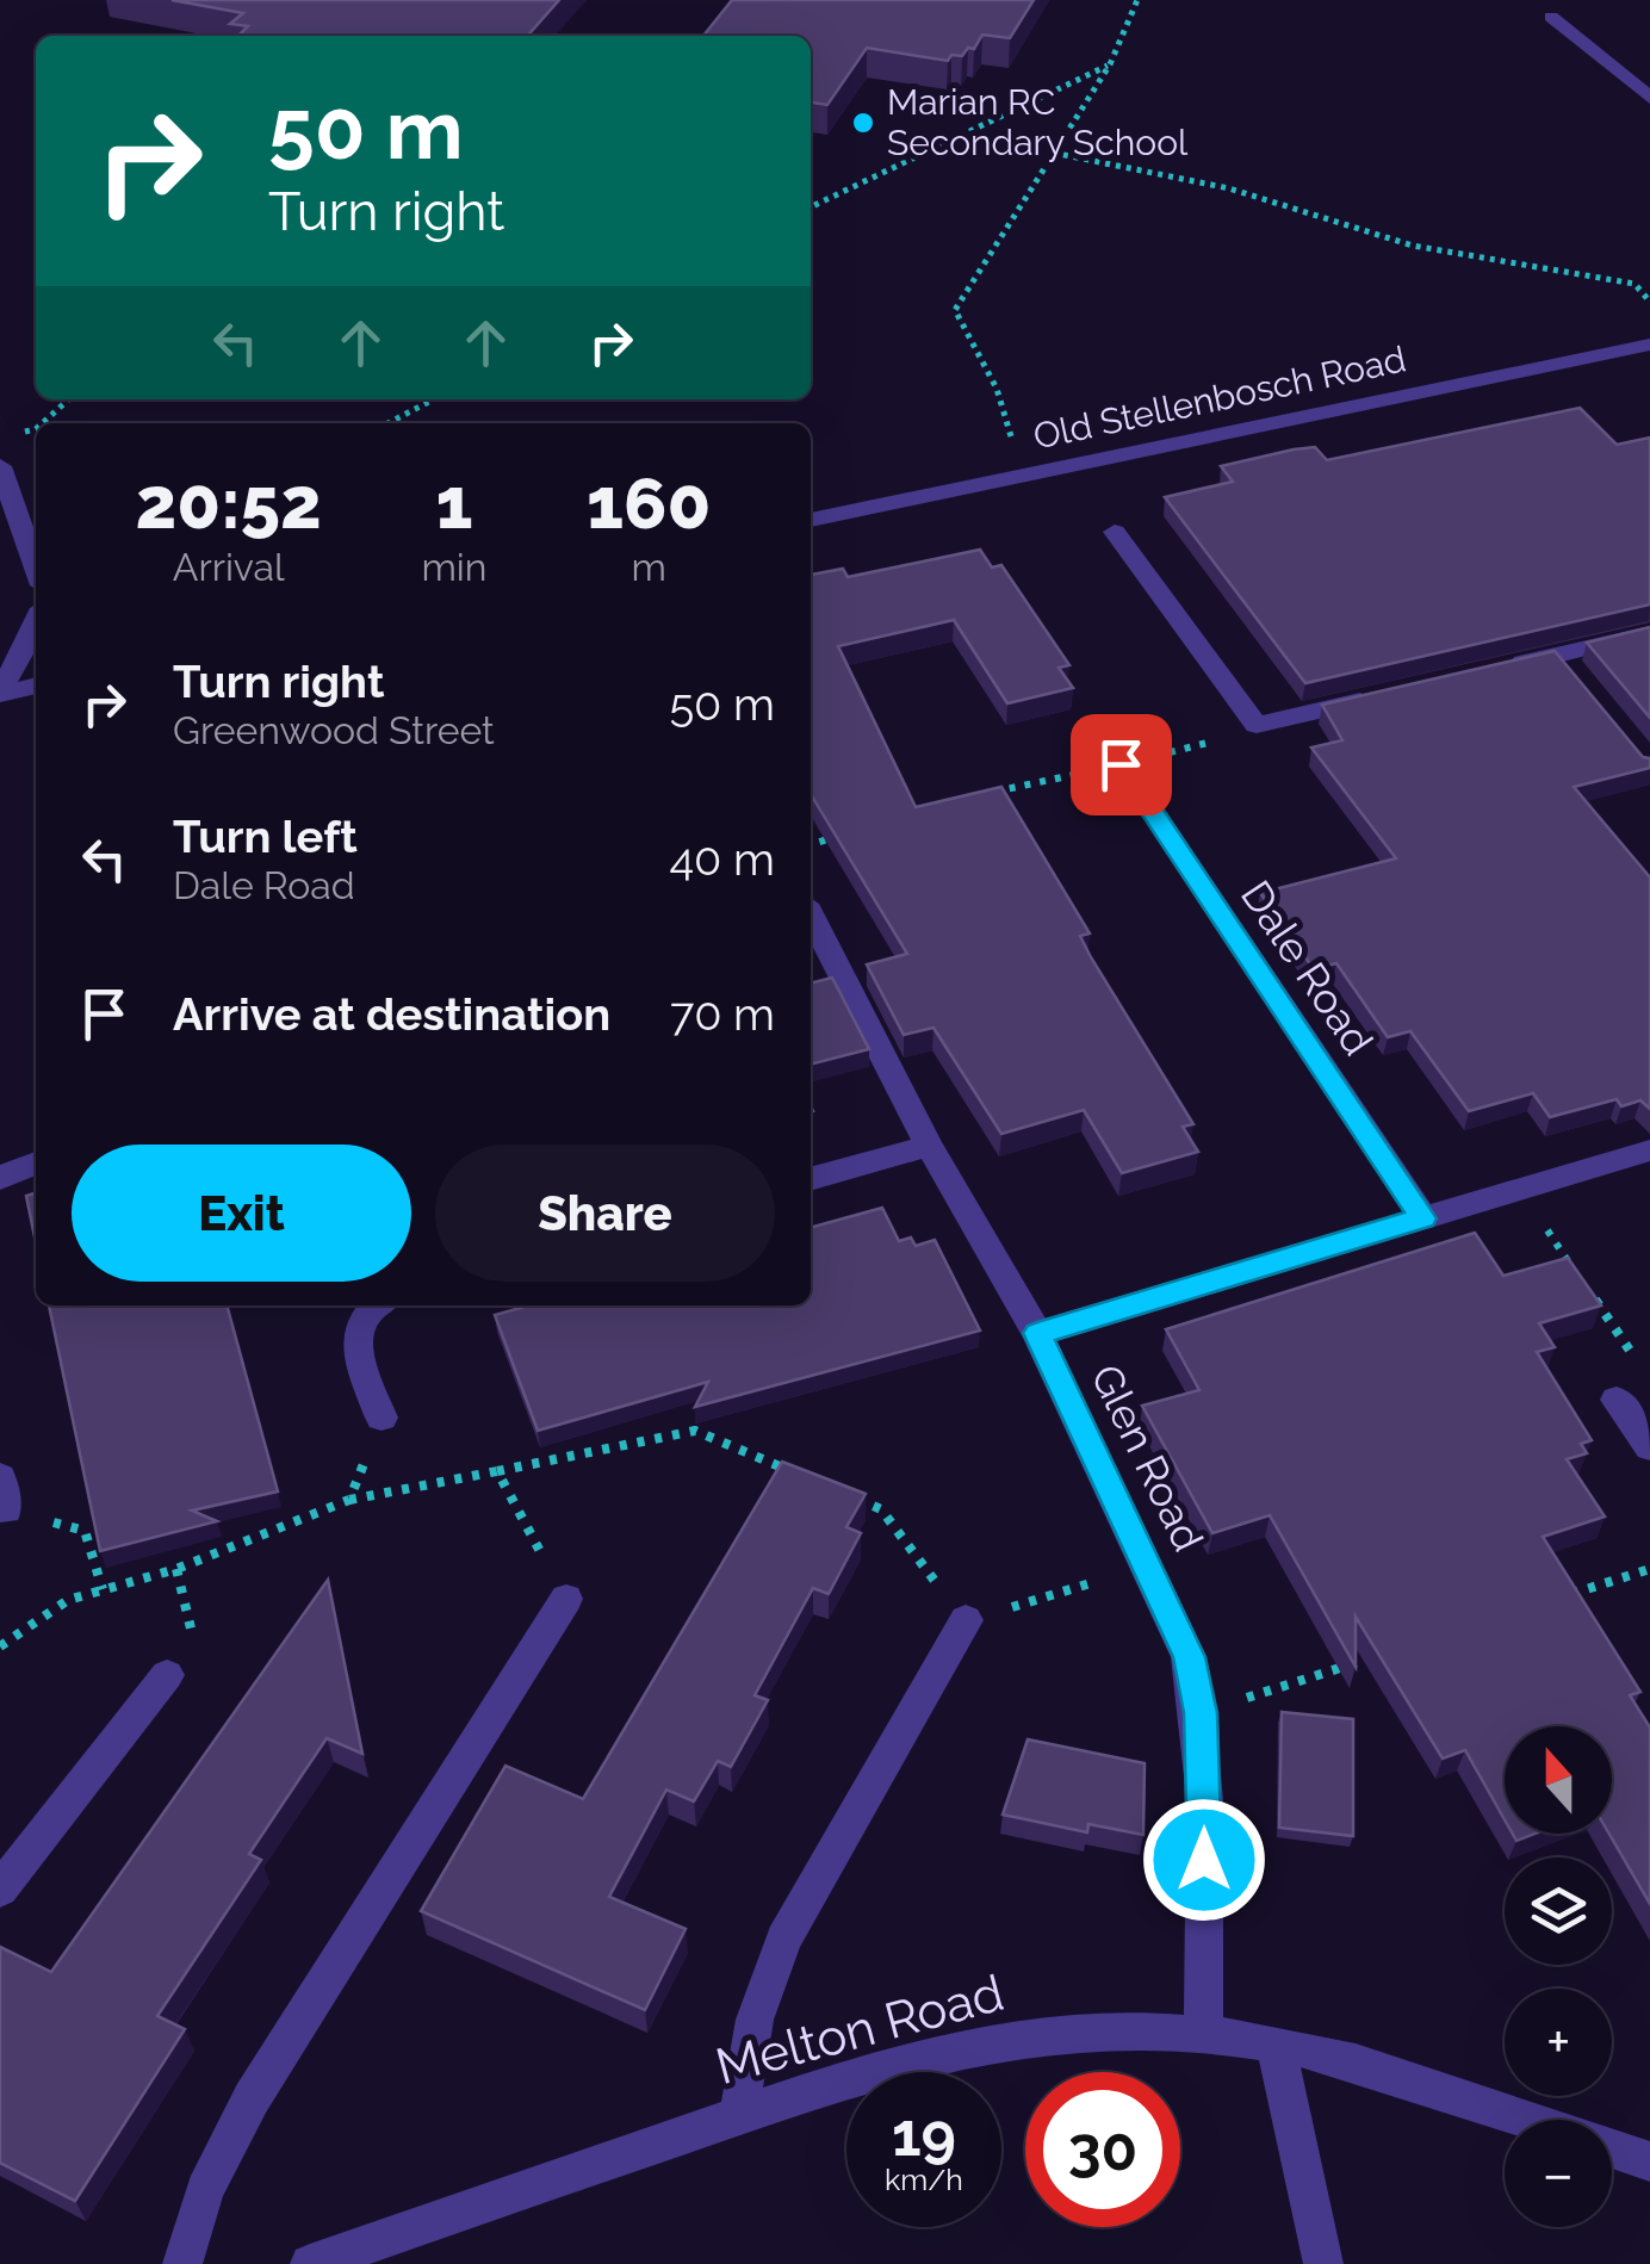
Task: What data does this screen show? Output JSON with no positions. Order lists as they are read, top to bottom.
{
  "streets": {
    "street": [
      "Old Stellenbosch Road",
      "Dale Road",
      "Glen Road",
      "Melton Road"
    ]
  },
  "crossings": [
    ["Glen Road", "Melton Road"]
  ],
  "places": ["Marian RC Secondary School"],
  "north": "top",
  "page": {
    "turn": ["50 m", "Turn right"],
    "eta": [
      "20:52",
      "Arrival",
      "1",
      "min",
      "160",
      "m"
    ],
    "list": [
      {
        "name": "Turn right",
        "note": "Greenwood Street",
        "value": "50 m"
      },
      {
        "name": "Turn left",
        "note": "Dale Road",
        "value": "40 m"
      },
      {
        "name": "Arrive at destination",
        "value": "70 m"
      }
    ],
    "buttons": ["Exit", "Share"],
    "map_buttons": ["+", "−"],
    "speed": "19 km/h",
    "limit": "30"
  }
}
